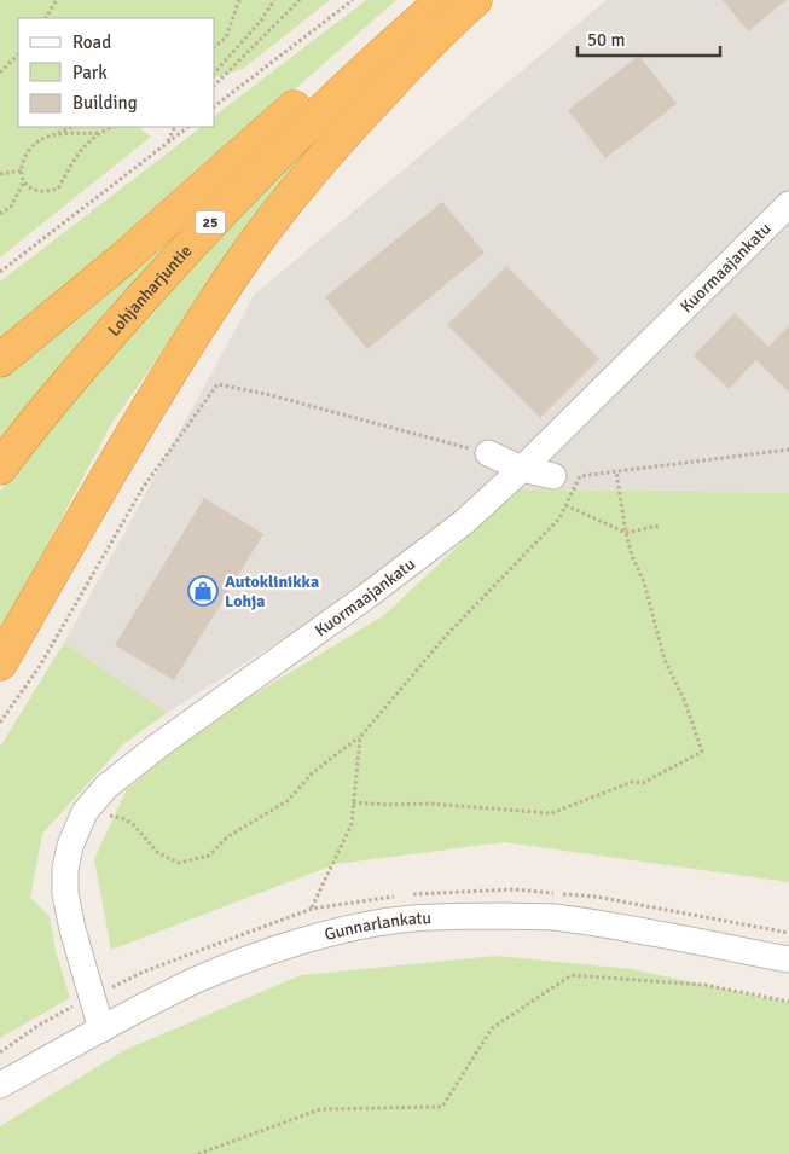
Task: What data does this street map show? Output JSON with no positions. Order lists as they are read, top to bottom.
{
  "streets": {
    "highway": ["25", "Lohjanharjuntie"],
    "street": ["Kuormaajankatu", "Gunnarlankatu"]
  },
  "crossings": [
    ["Kuormaajankatu", "Gunnarlankatu"]
  ],
  "places": {
    "shop": ["Autoklinikka Lohja"]
  },
  "legend": ["Road", "Park", "Building"],
  "scale_bar": "50 m"
}
